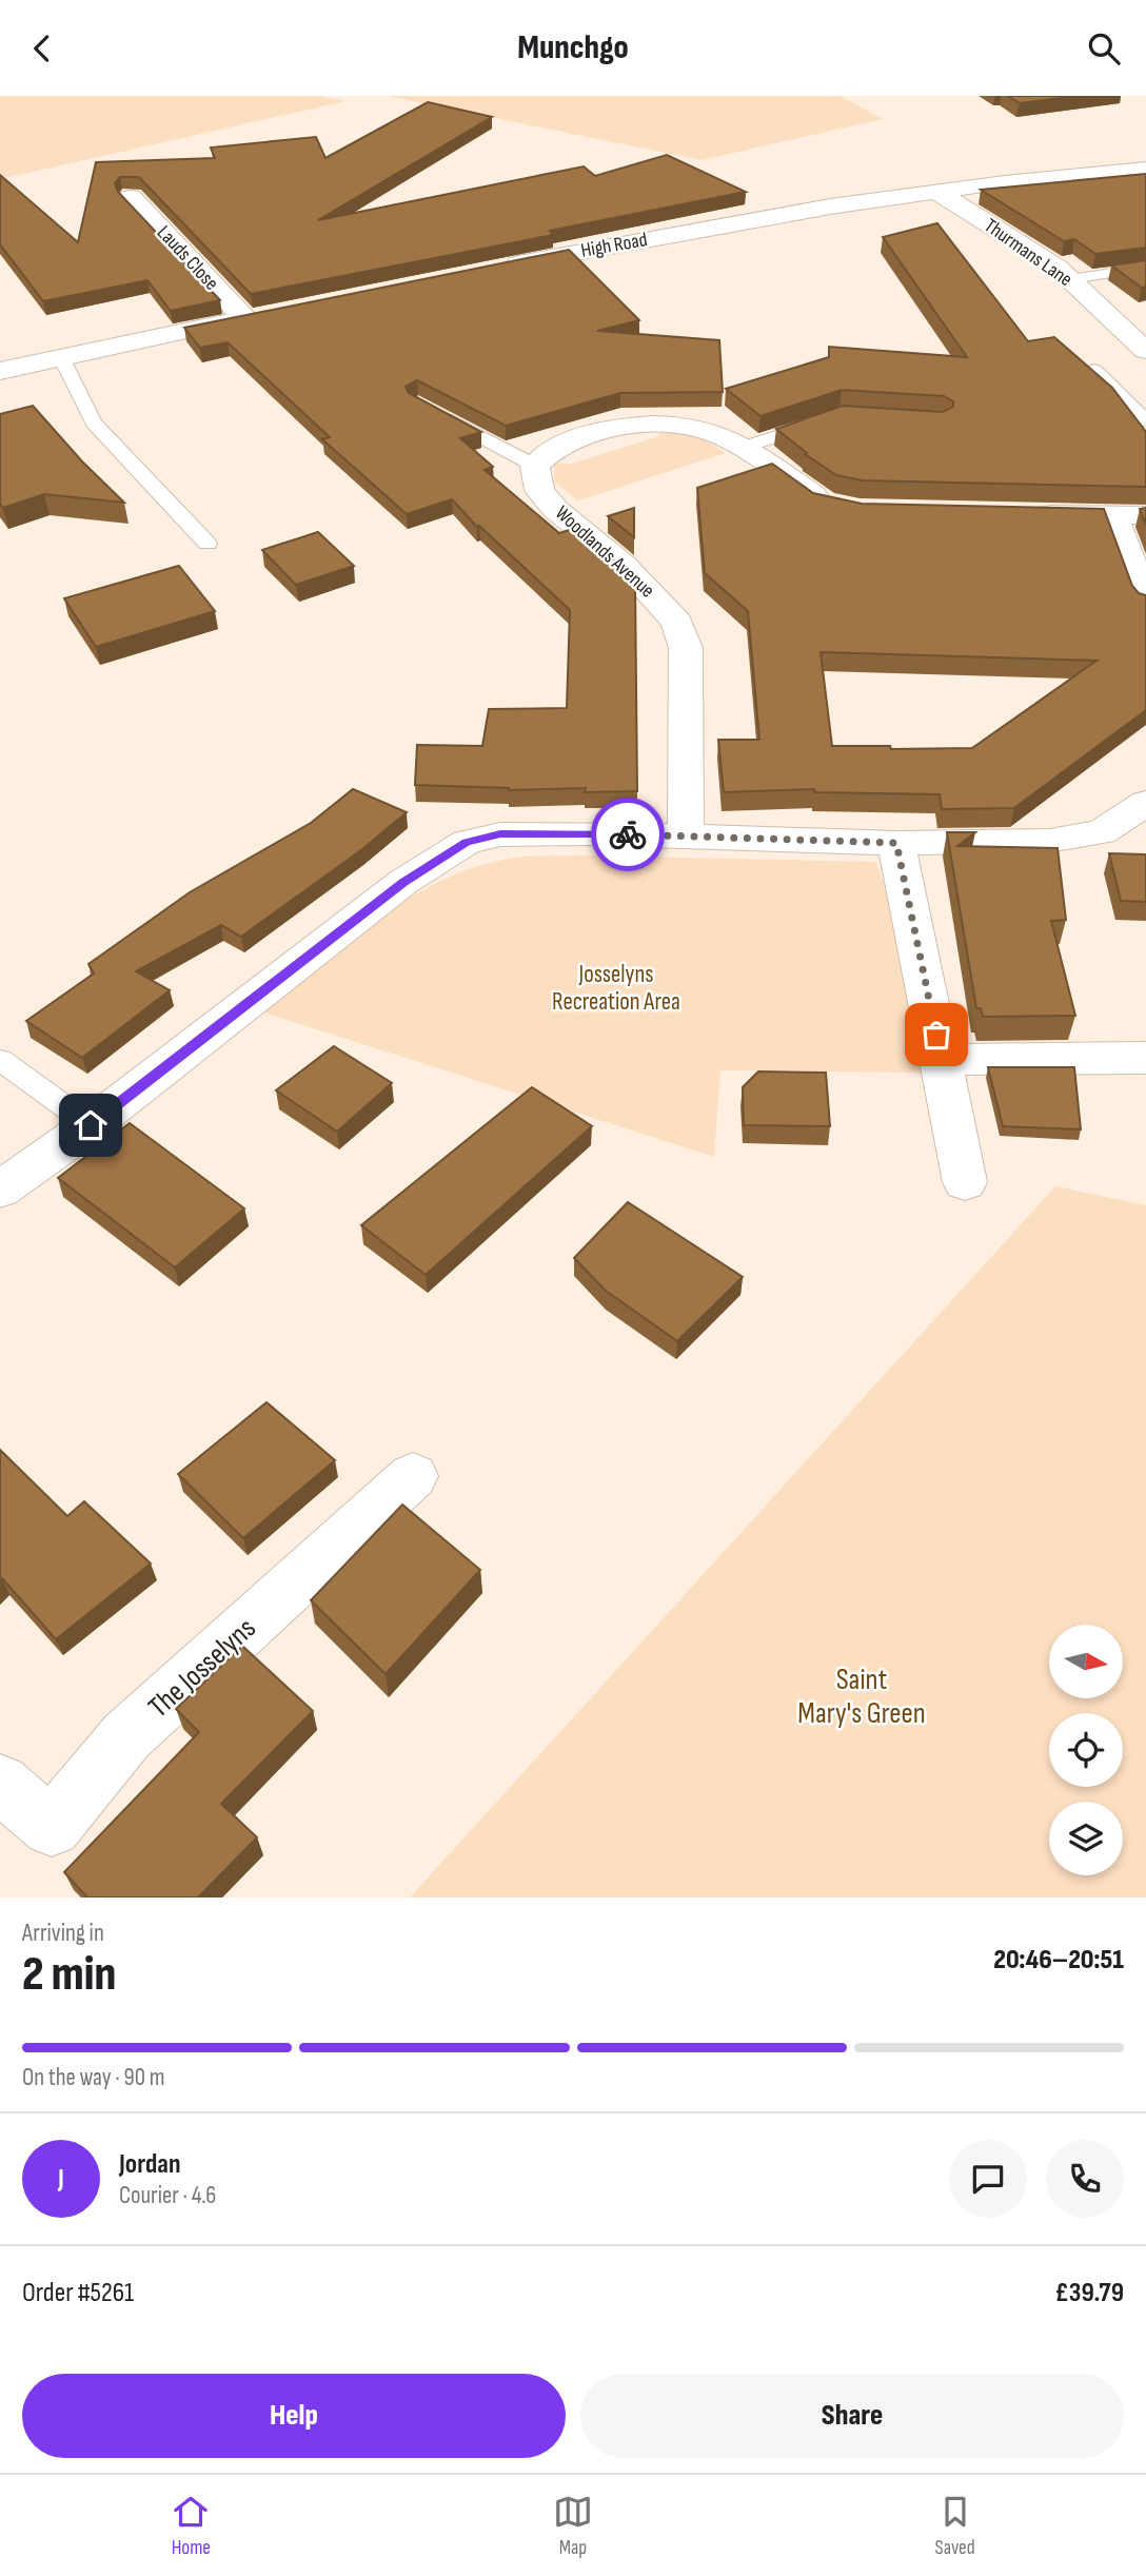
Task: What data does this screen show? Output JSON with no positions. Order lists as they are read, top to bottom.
{
  "streets": {
    "street": [
      "High Road",
      "Thurmans Lane",
      "Lauds Close",
      "Woodlands Avenue",
      "The Josselyns"
    ]
  },
  "crossings": [
    ["High Road", "Thurmans Lane"]
  ],
  "parks": ["Josselyns Recreation Area", "Saint Mary's Green"],
  "north": "right",
  "page": {
    "header": "Munchgo",
    "heading": ["2 min", "Arriving in", "20:46–20:51"],
    "panel": [
      "Jordan",
      "Courier · 4.6",
      "Order #5261",
      "£39.79"
    ],
    "bar": "On the way · 90 m",
    "round": "J",
    "buttons": ["Help", "Share"],
    "tabs": ["Home", "Map", "Saved"]
  }
}
